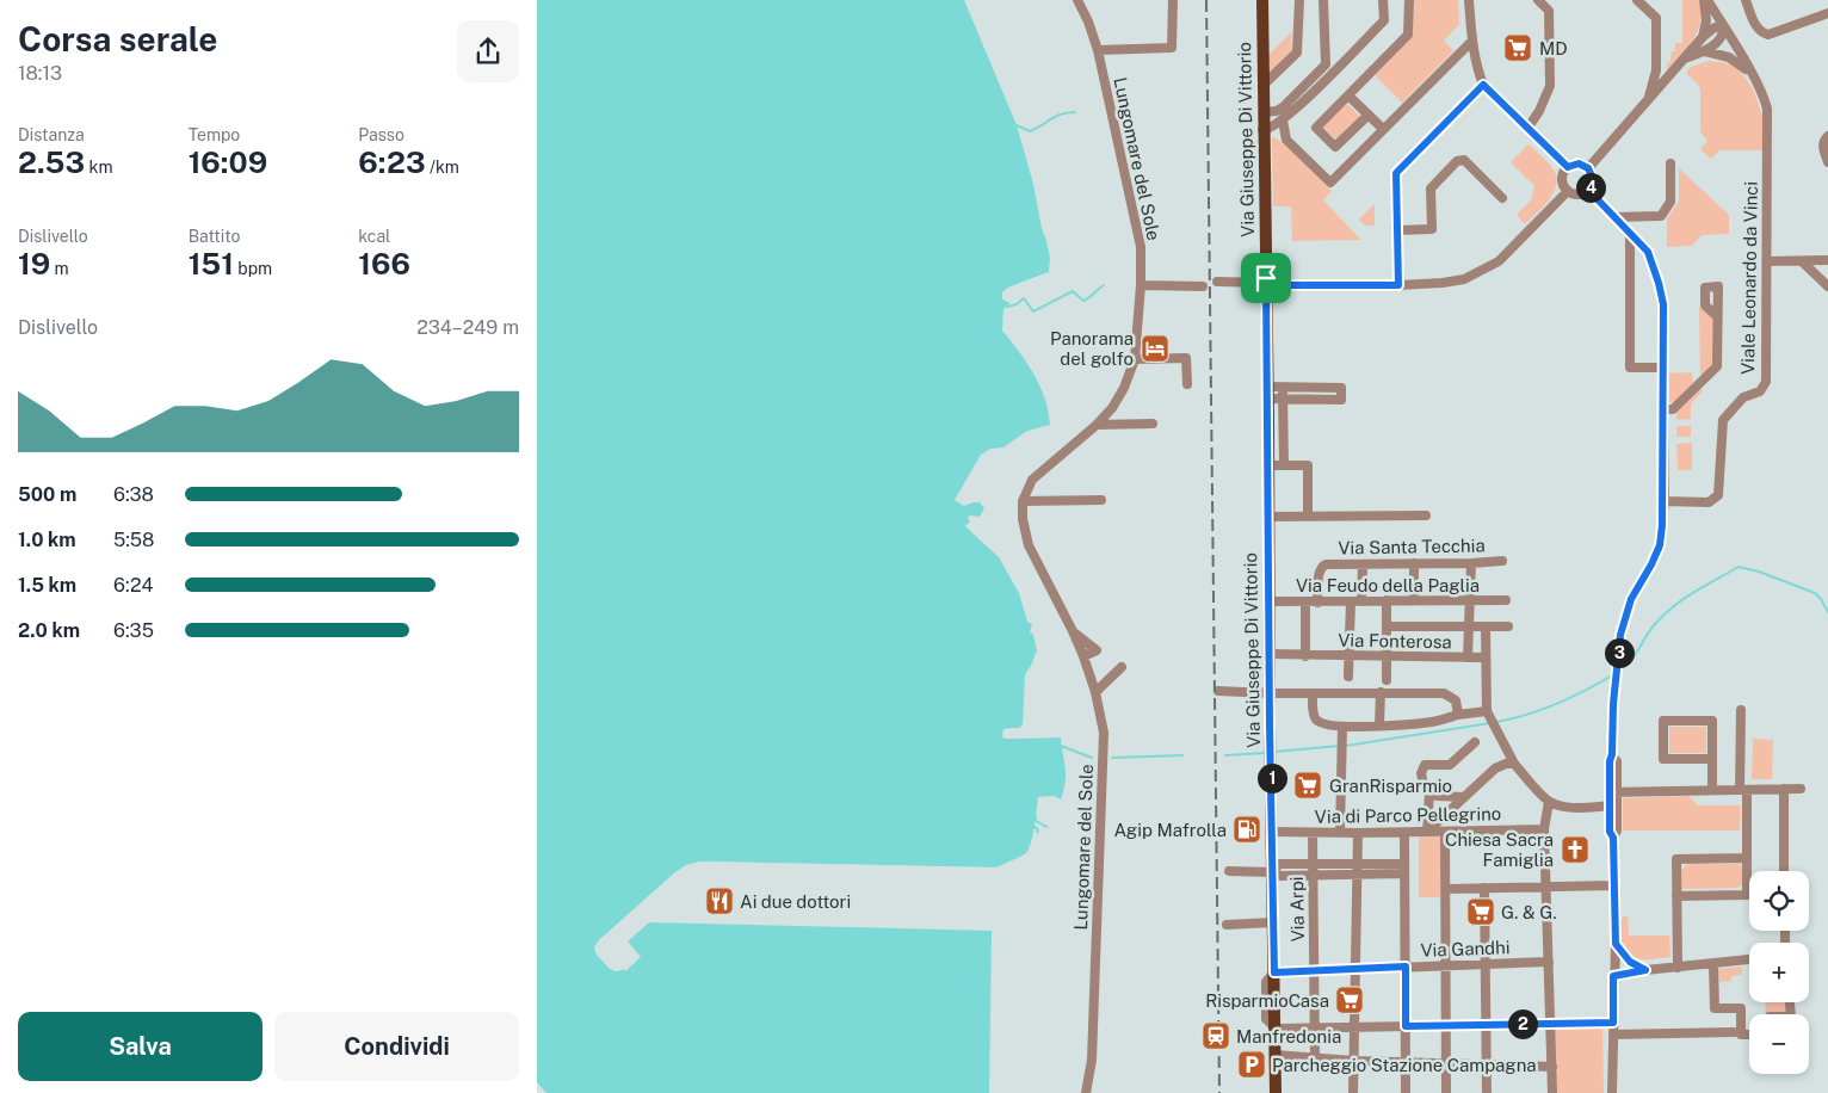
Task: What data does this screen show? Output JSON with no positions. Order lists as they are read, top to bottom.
{
  "streets": {
    "main road": ["Via Giuseppe Di Vittorio"],
    "street": [
      "Lungomare del Sole",
      "Viale Leonardo da Vinci",
      "Via Santa Tecchia",
      "Via Feudo della Paglia",
      "Via Fonterosa",
      "Via di Parco Pellegrino",
      "Via Arpi",
      "Via Gandhi"
    ]
  },
  "crossings": [
    ["Via Giuseppe Di Vittorio", "Via Feudo della Paglia"],
    ["Via Giuseppe Di Vittorio", "Via Fonterosa"],
    ["Via Giuseppe Di Vittorio", "Via di Parco Pellegrino"],
    ["Via Giuseppe Di Vittorio", "Via Gandhi"],
    ["Via Santa Tecchia", "Via Feudo della Paglia"],
    ["Via di Parco Pellegrino", "Via Arpi"],
    ["Via Arpi", "Via Gandhi"]
  ],
  "places": {
    "supermarket": [
      "MD",
      "GranRisparmio",
      "G. & G.",
      "RisparmioCasa"
    ],
    "hotel": ["Panorama del golfo"],
    "fuel station": ["Agip Mafrolla"],
    "church": ["Chiesa Sacra Famiglia"],
    "restaurant": ["Ai due dottori"],
    "station": ["Manfredonia"],
    "parking": ["Parcheggio Stazione Campagna"]
  },
  "page": {
    "heading": ["Corsa serale", "18:13"],
    "stats": [
      ["Distanza", "2.53 km"],
      ["Tempo", "16:09"],
      ["Passo", "6:23 /km"],
      ["Dislivello", "19 m"],
      ["Battito", "151 bpm"],
      ["kcal", "166"]
    ],
    "pins": [
      "4",
      "3",
      "1",
      "2"
    ],
    "chart": ["Dislivello", "234–249 m"],
    "list": [
      {
        "name": "500 m",
        "note": "6:38"
      },
      {
        "name": "1.0 km",
        "note": "5:58"
      },
      {
        "name": "1.5 km",
        "note": "6:24"
      },
      {
        "name": "2.0 km",
        "note": "6:35"
      }
    ],
    "map_buttons": ["+", "−"],
    "buttons": ["Salva", "Condividi"]
  }
}
